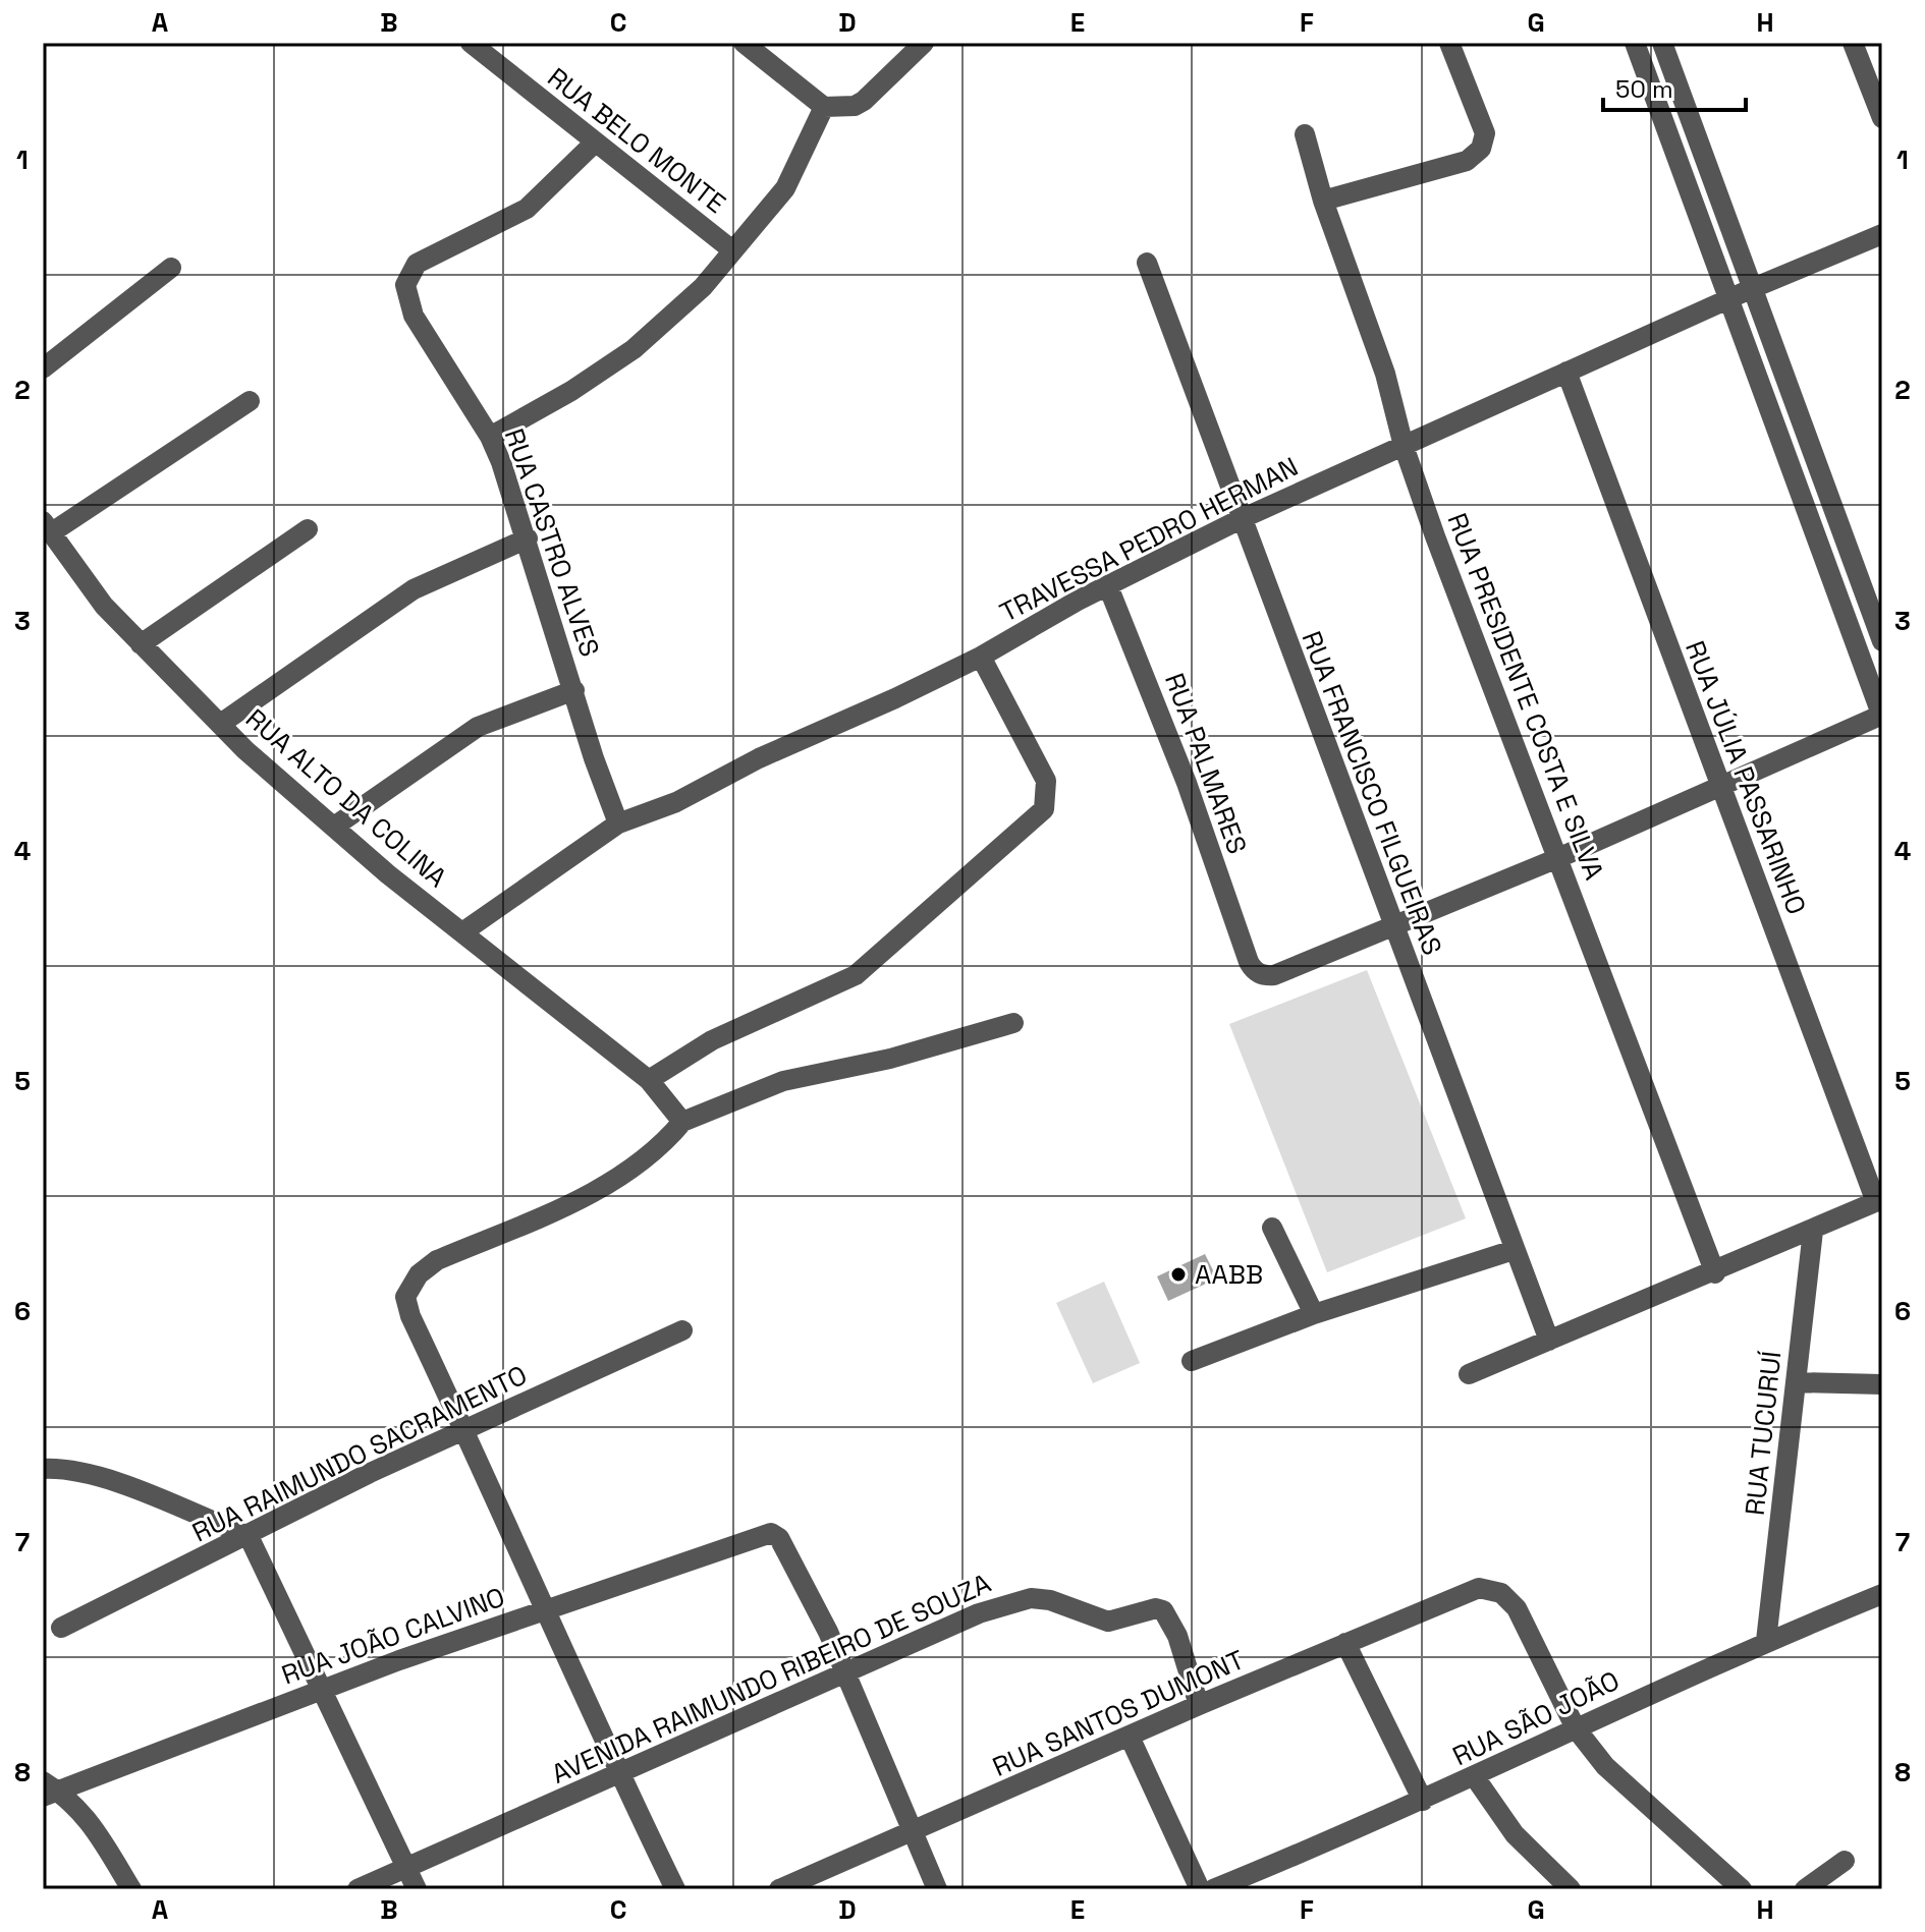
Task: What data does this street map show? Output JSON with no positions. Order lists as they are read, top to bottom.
{
  "streets": {
    "street": [
      "RUA BELO MONTE",
      "TRAVESSA PEDRO HERMAN",
      "RUA CASTRO ALVES",
      "RUA PRESIDENTE COSTA E SILVA",
      "RUA PALMARES",
      "RUA JÚLIA PASSARINHO",
      "RUA FRANCISCO FILGUEIRAS",
      "RUA ALTO DA COLINA",
      "RUA TUCURUÍ",
      "RUA RAIMUNDO SACRAMENTO",
      "RUA JOÃO CALVINO",
      "AVENIDA RAIMUNDO RIBEIRO DE SOUZA",
      "RUA SANTOS DUMONT",
      "RUA SÃO JOÃO"
    ]
  },
  "crossings": [
    ["RUA BELO MONTE", "RUA CASTRO ALVES"],
    ["TRAVESSA PEDRO HERMAN", "RUA CASTRO ALVES"],
    ["TRAVESSA PEDRO HERMAN", "RUA PRESIDENTE COSTA E SILVA"],
    ["TRAVESSA PEDRO HERMAN", "RUA PALMARES"],
    ["TRAVESSA PEDRO HERMAN", "RUA JÚLIA PASSARINHO"],
    ["TRAVESSA PEDRO HERMAN", "RUA FRANCISCO FILGUEIRAS"],
    ["TRAVESSA PEDRO HERMAN", "RUA ALTO DA COLINA"],
    ["RUA PALMARES", "RUA FRANCISCO FILGUEIRAS"],
    ["RUA TUCURUÍ", "RUA SÃO JOÃO"],
    ["RUA JOÃO CALVINO", "AVENIDA RAIMUNDO RIBEIRO DE SOUZA"],
    ["AVENIDA RAIMUNDO RIBEIRO DE SOUZA", "RUA SANTOS DUMONT"],
    ["RUA SANTOS DUMONT", "RUA SÃO JOÃO"]
  ],
  "places": ["AABB"],
  "scale_bar": "50 m",
  "grid": {
    "columns": [
      "A",
      "B",
      "C",
      "D",
      "E",
      "F",
      "G",
      "H"
    ],
    "rows": [
      "1",
      "2",
      "3",
      "4",
      "5",
      "6",
      "7",
      "8"
    ]
  }
}
